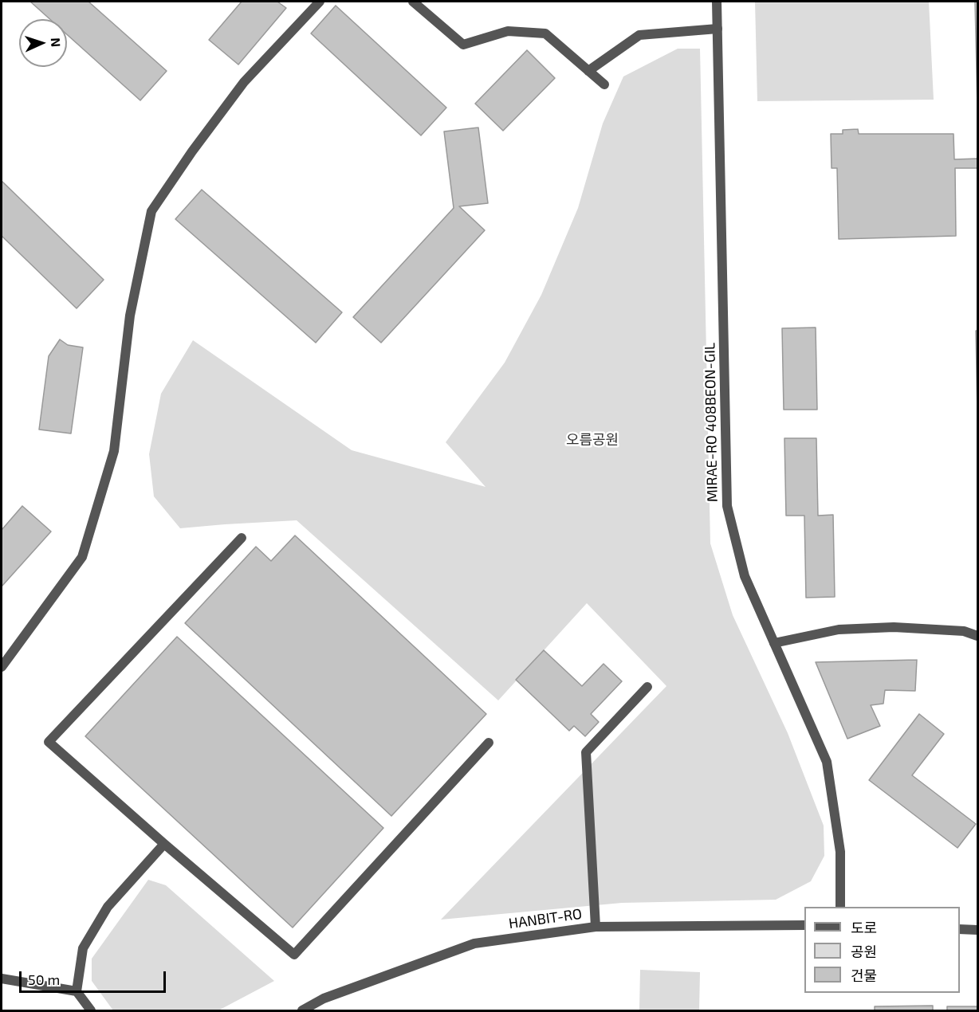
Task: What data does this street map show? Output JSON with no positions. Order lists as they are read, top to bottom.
{
  "streets": {
    "street": ["MIRAE-RO 408BEON-GIL", "HANBIT-RO"]
  },
  "parks": ["오름공원"],
  "legend": ["도로", "공원", "건물"],
  "scale_bar": "50 m",
  "north": "right"
}
